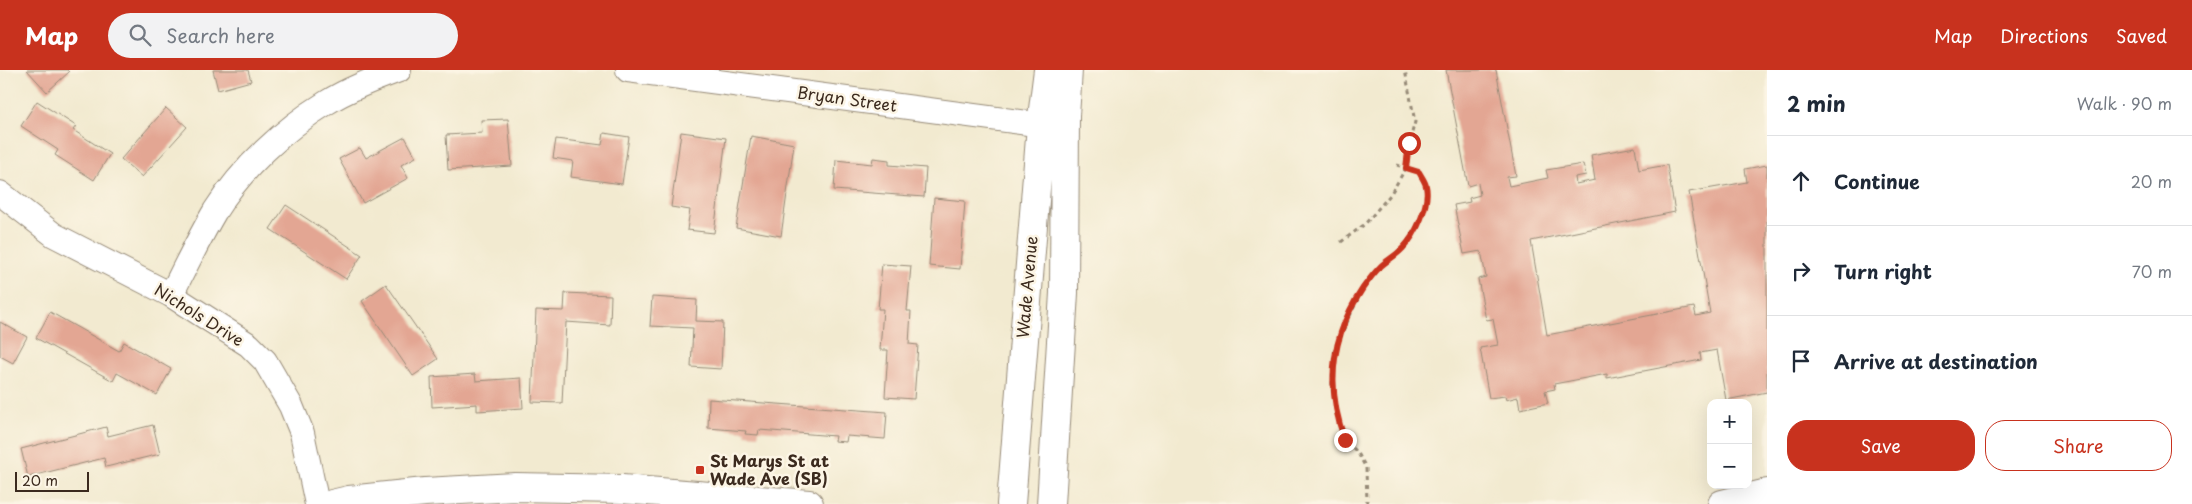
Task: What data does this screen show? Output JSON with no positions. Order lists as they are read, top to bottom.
{
  "streets": {
    "main road": ["Wade Avenue"],
    "street": ["Bryan Street", "Nichols Drive"]
  },
  "crossings": [
    ["Bryan Street", "Wade Avenue"]
  ],
  "places": {
    "transit": ["St Marys St at Wade Ave (SB)"]
  },
  "scale_bar": "20 m",
  "page": {
    "header": "Map",
    "search": "Search here",
    "nav": ["Map", "Directions", "Saved"],
    "heading": ["2 min", "Walk · 90 m"],
    "list": [
      ["Continue", "20 m"],
      ["Turn right", "70 m"],
      "Arrive at destination"
    ],
    "map_buttons": ["+", "−"],
    "buttons": ["Save", "Share"],
    "scale": "20 m"
  }
}
